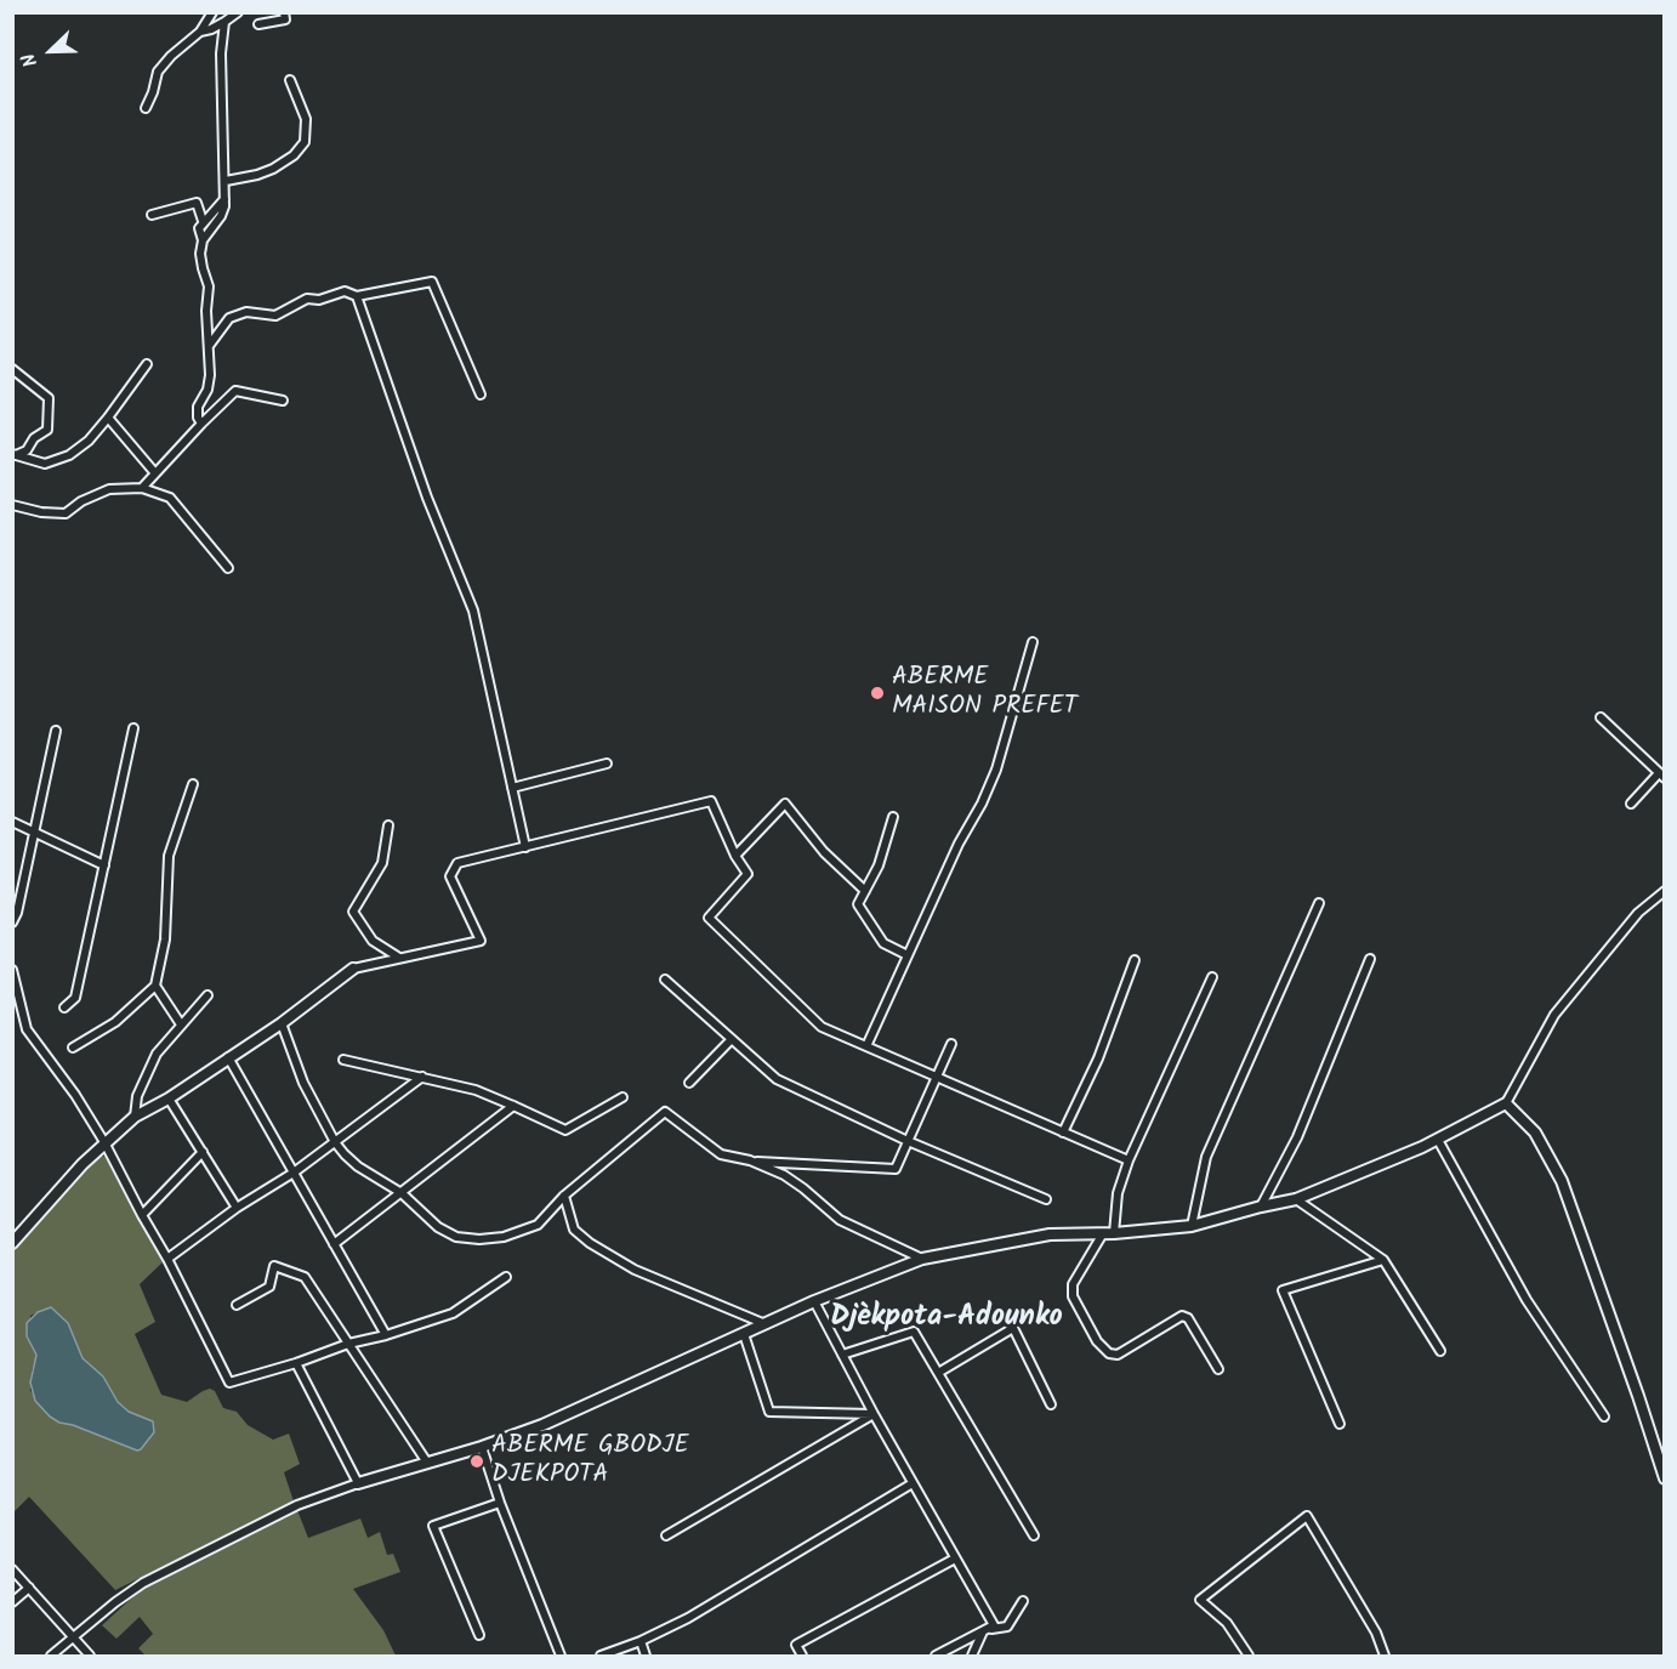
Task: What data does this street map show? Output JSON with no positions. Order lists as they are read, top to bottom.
{
  "districts": ["Djèkpota-Adounko"],
  "places": ["ABERME MAISON PREFET", "ABERME GBODJE DJEKPOTA"],
  "north": "bottom left"
}
